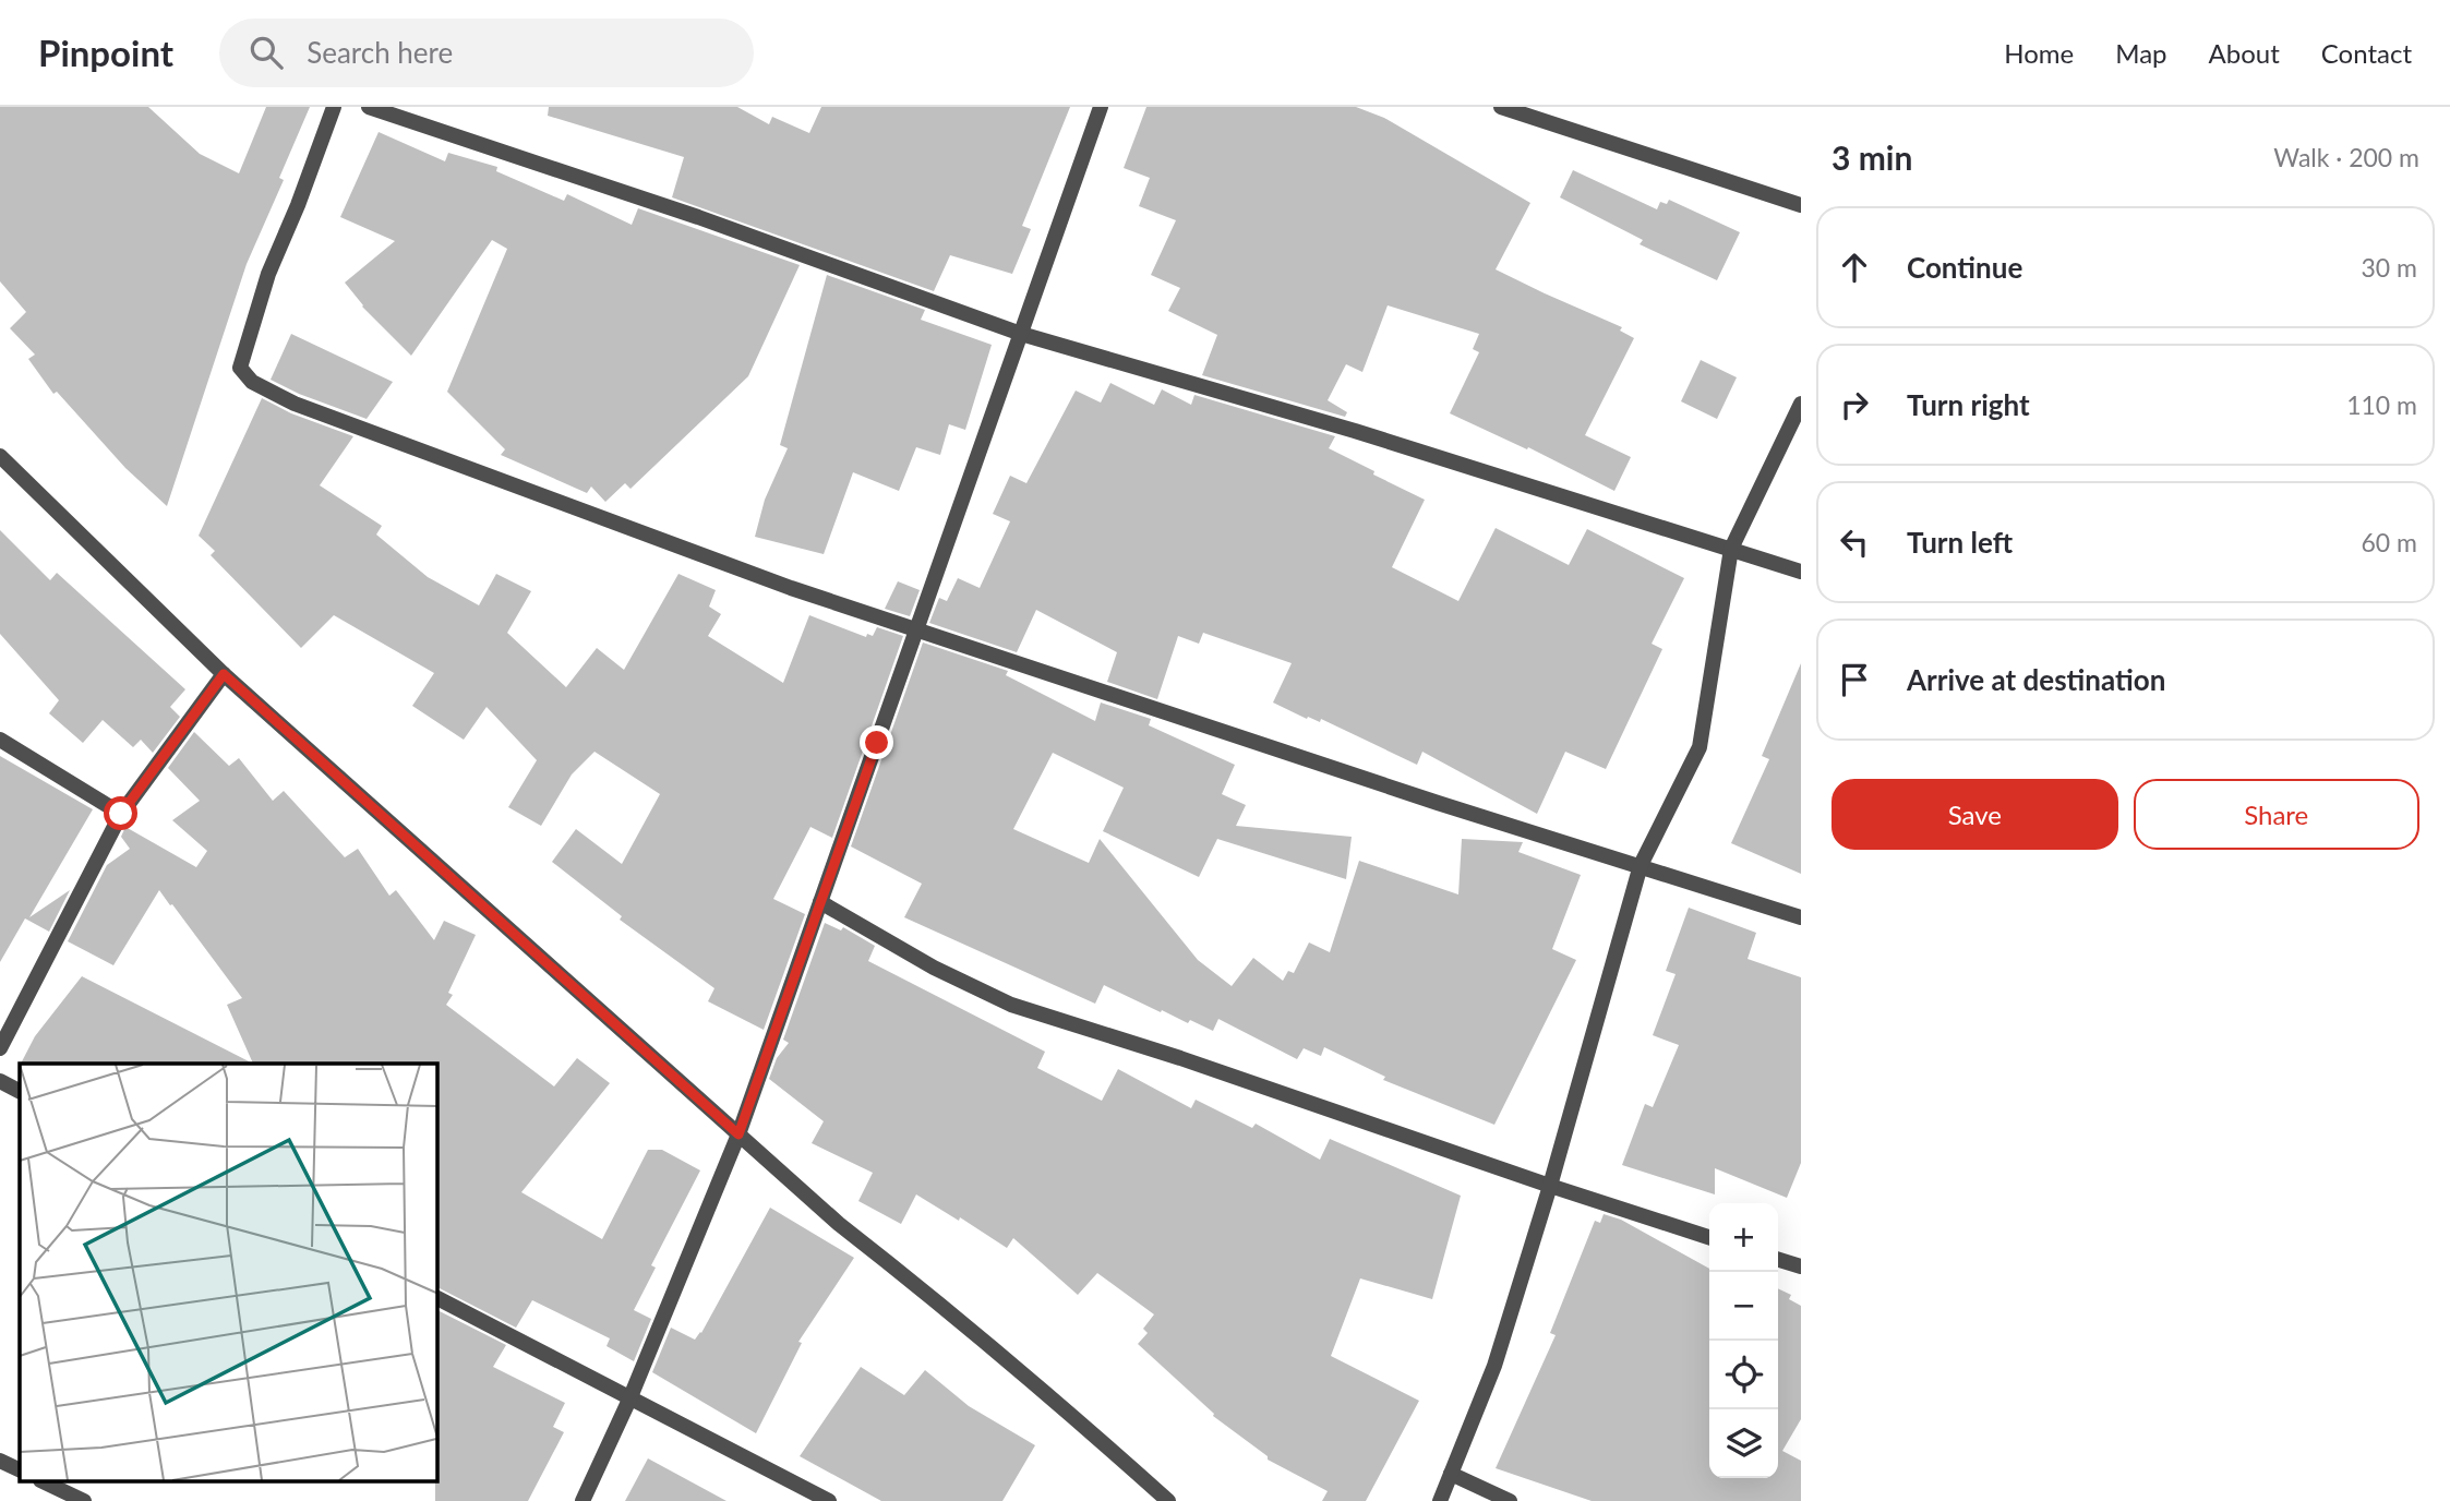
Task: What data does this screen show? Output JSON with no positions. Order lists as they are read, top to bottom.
{
  "page": {
    "header": "Pinpoint",
    "search": "Search here",
    "nav": [
      "Home",
      "Map",
      "About",
      "Contact"
    ],
    "heading": ["3 min", "Walk · 200 m"],
    "list": [
      ["Continue", "30 m"],
      ["Turn right", "110 m"],
      ["Turn left", "60 m"],
      "Arrive at destination"
    ],
    "buttons": ["Save", "Share"],
    "map_buttons": ["+", "−"]
  }
}
